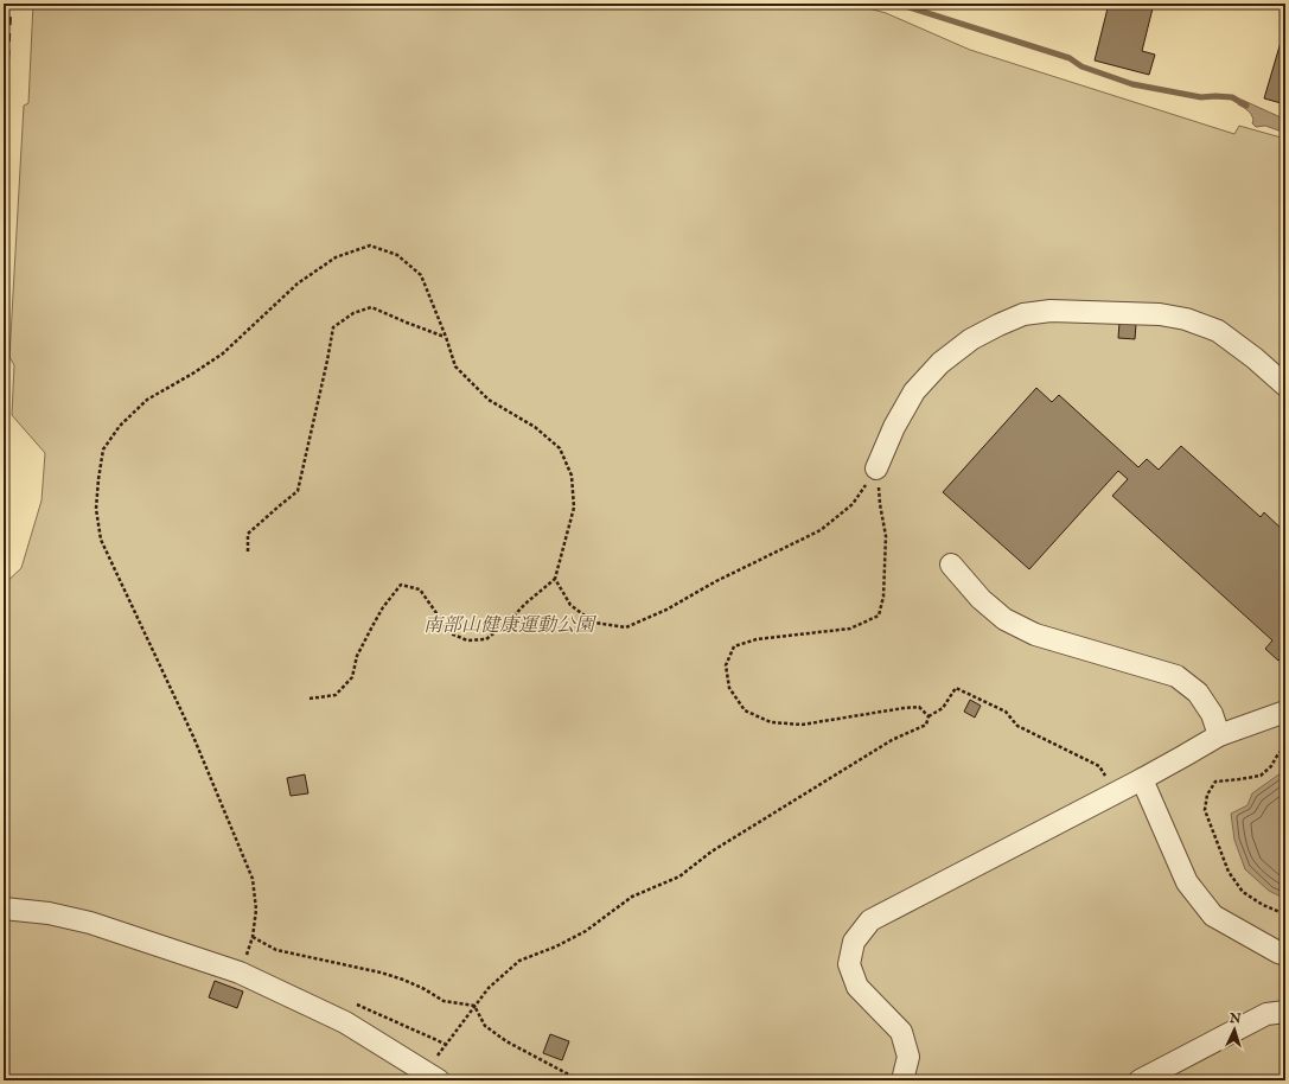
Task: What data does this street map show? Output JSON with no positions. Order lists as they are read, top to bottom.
{
  "parks": ["南部山健康運動公園"],
  "north": "top"
}
